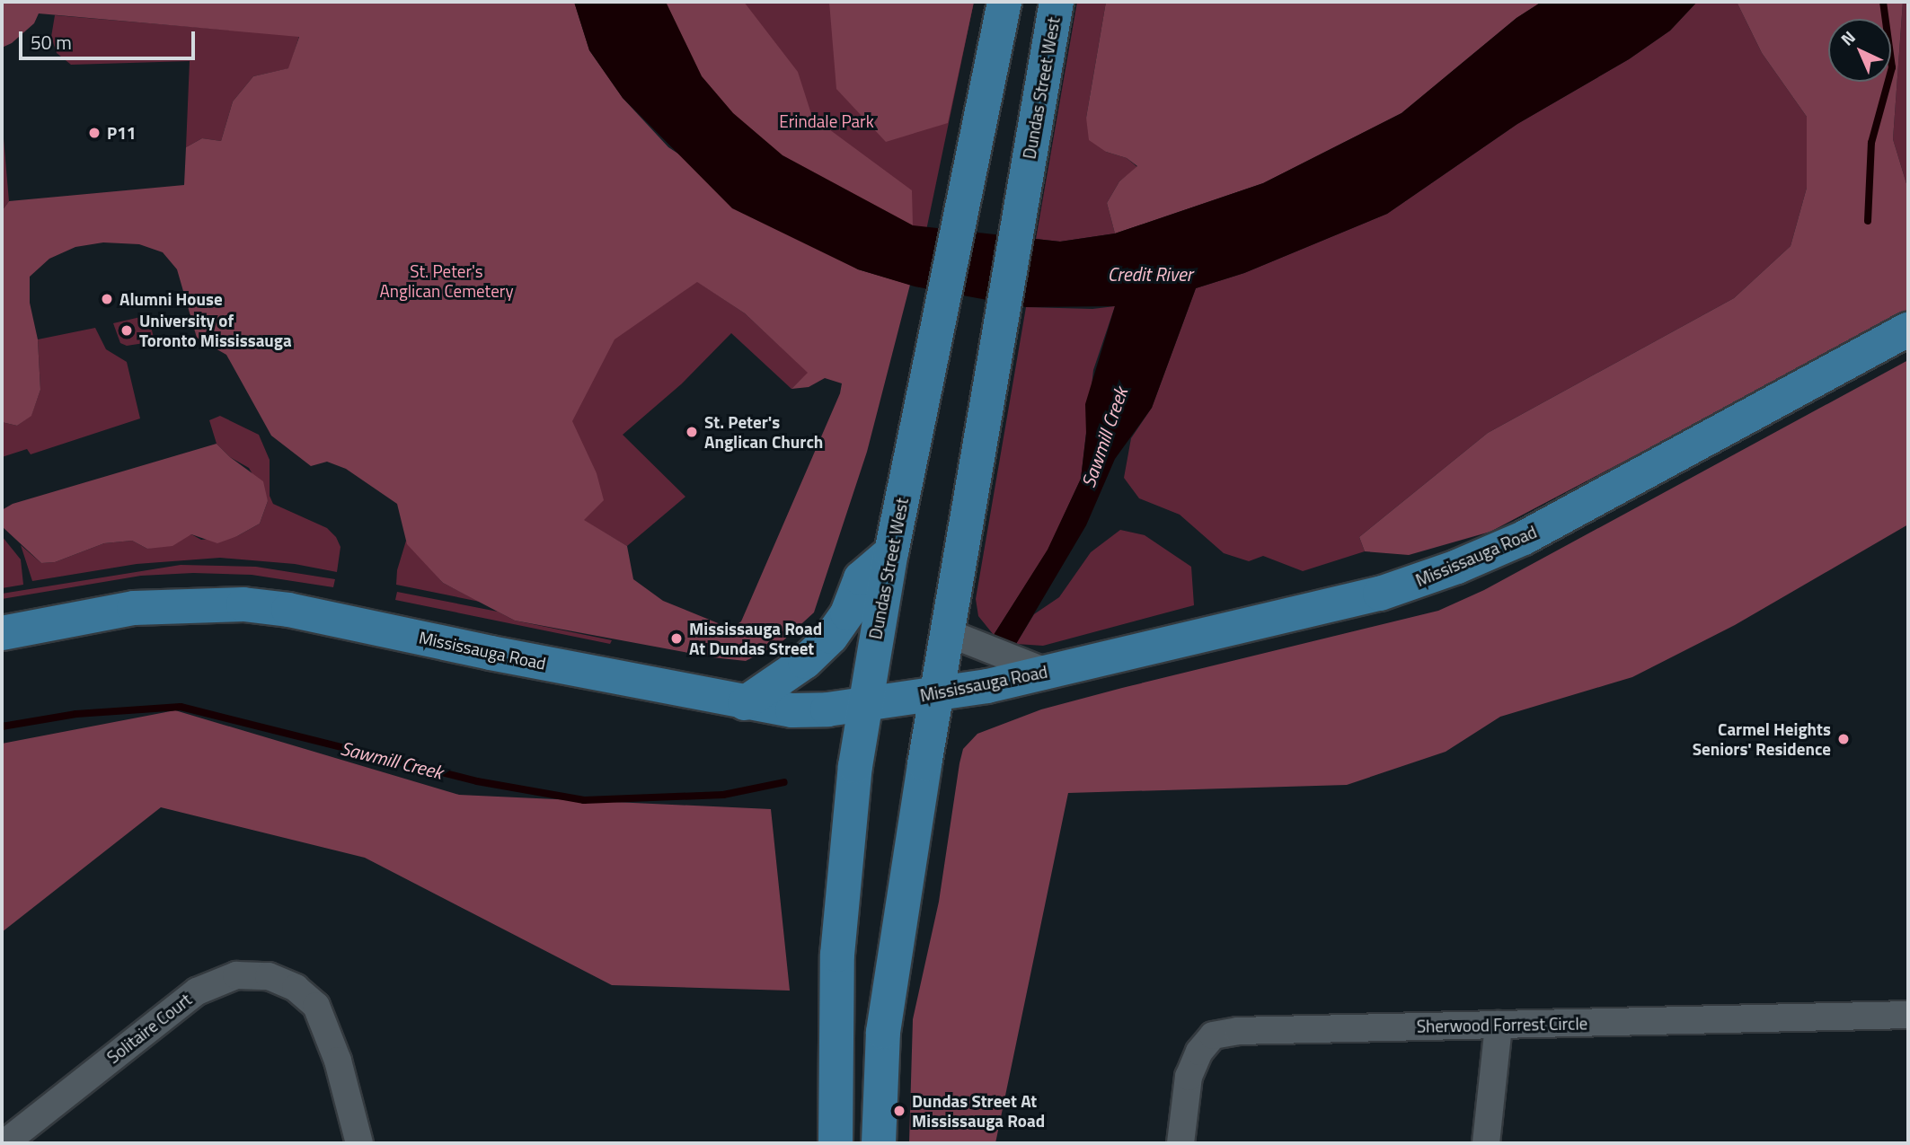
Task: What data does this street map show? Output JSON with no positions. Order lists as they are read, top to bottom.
{
  "streets": {
    "main road": ["Dundas Street West", "Mississauga Road"],
    "street": ["Sherwood Forrest Circle", "Solitaire Court"]
  },
  "crossings": [
    ["Dundas Street West", "Mississauga Road"]
  ],
  "water": ["Credit River", "Sawmill Creek"],
  "parks": ["Erindale Park", "St. Peter's Anglican Cemetery"],
  "places": [
    "P11",
    "Alumni House",
    "University of Toronto Mississauga",
    "St. Peter's Anglican Church",
    "Mississauga Road At Dundas Street",
    "Carmel Heights Seniors' Residence",
    "Dundas Street At Mississauga Road"
  ],
  "scale_bar": "50 m",
  "north": "top left"
}
